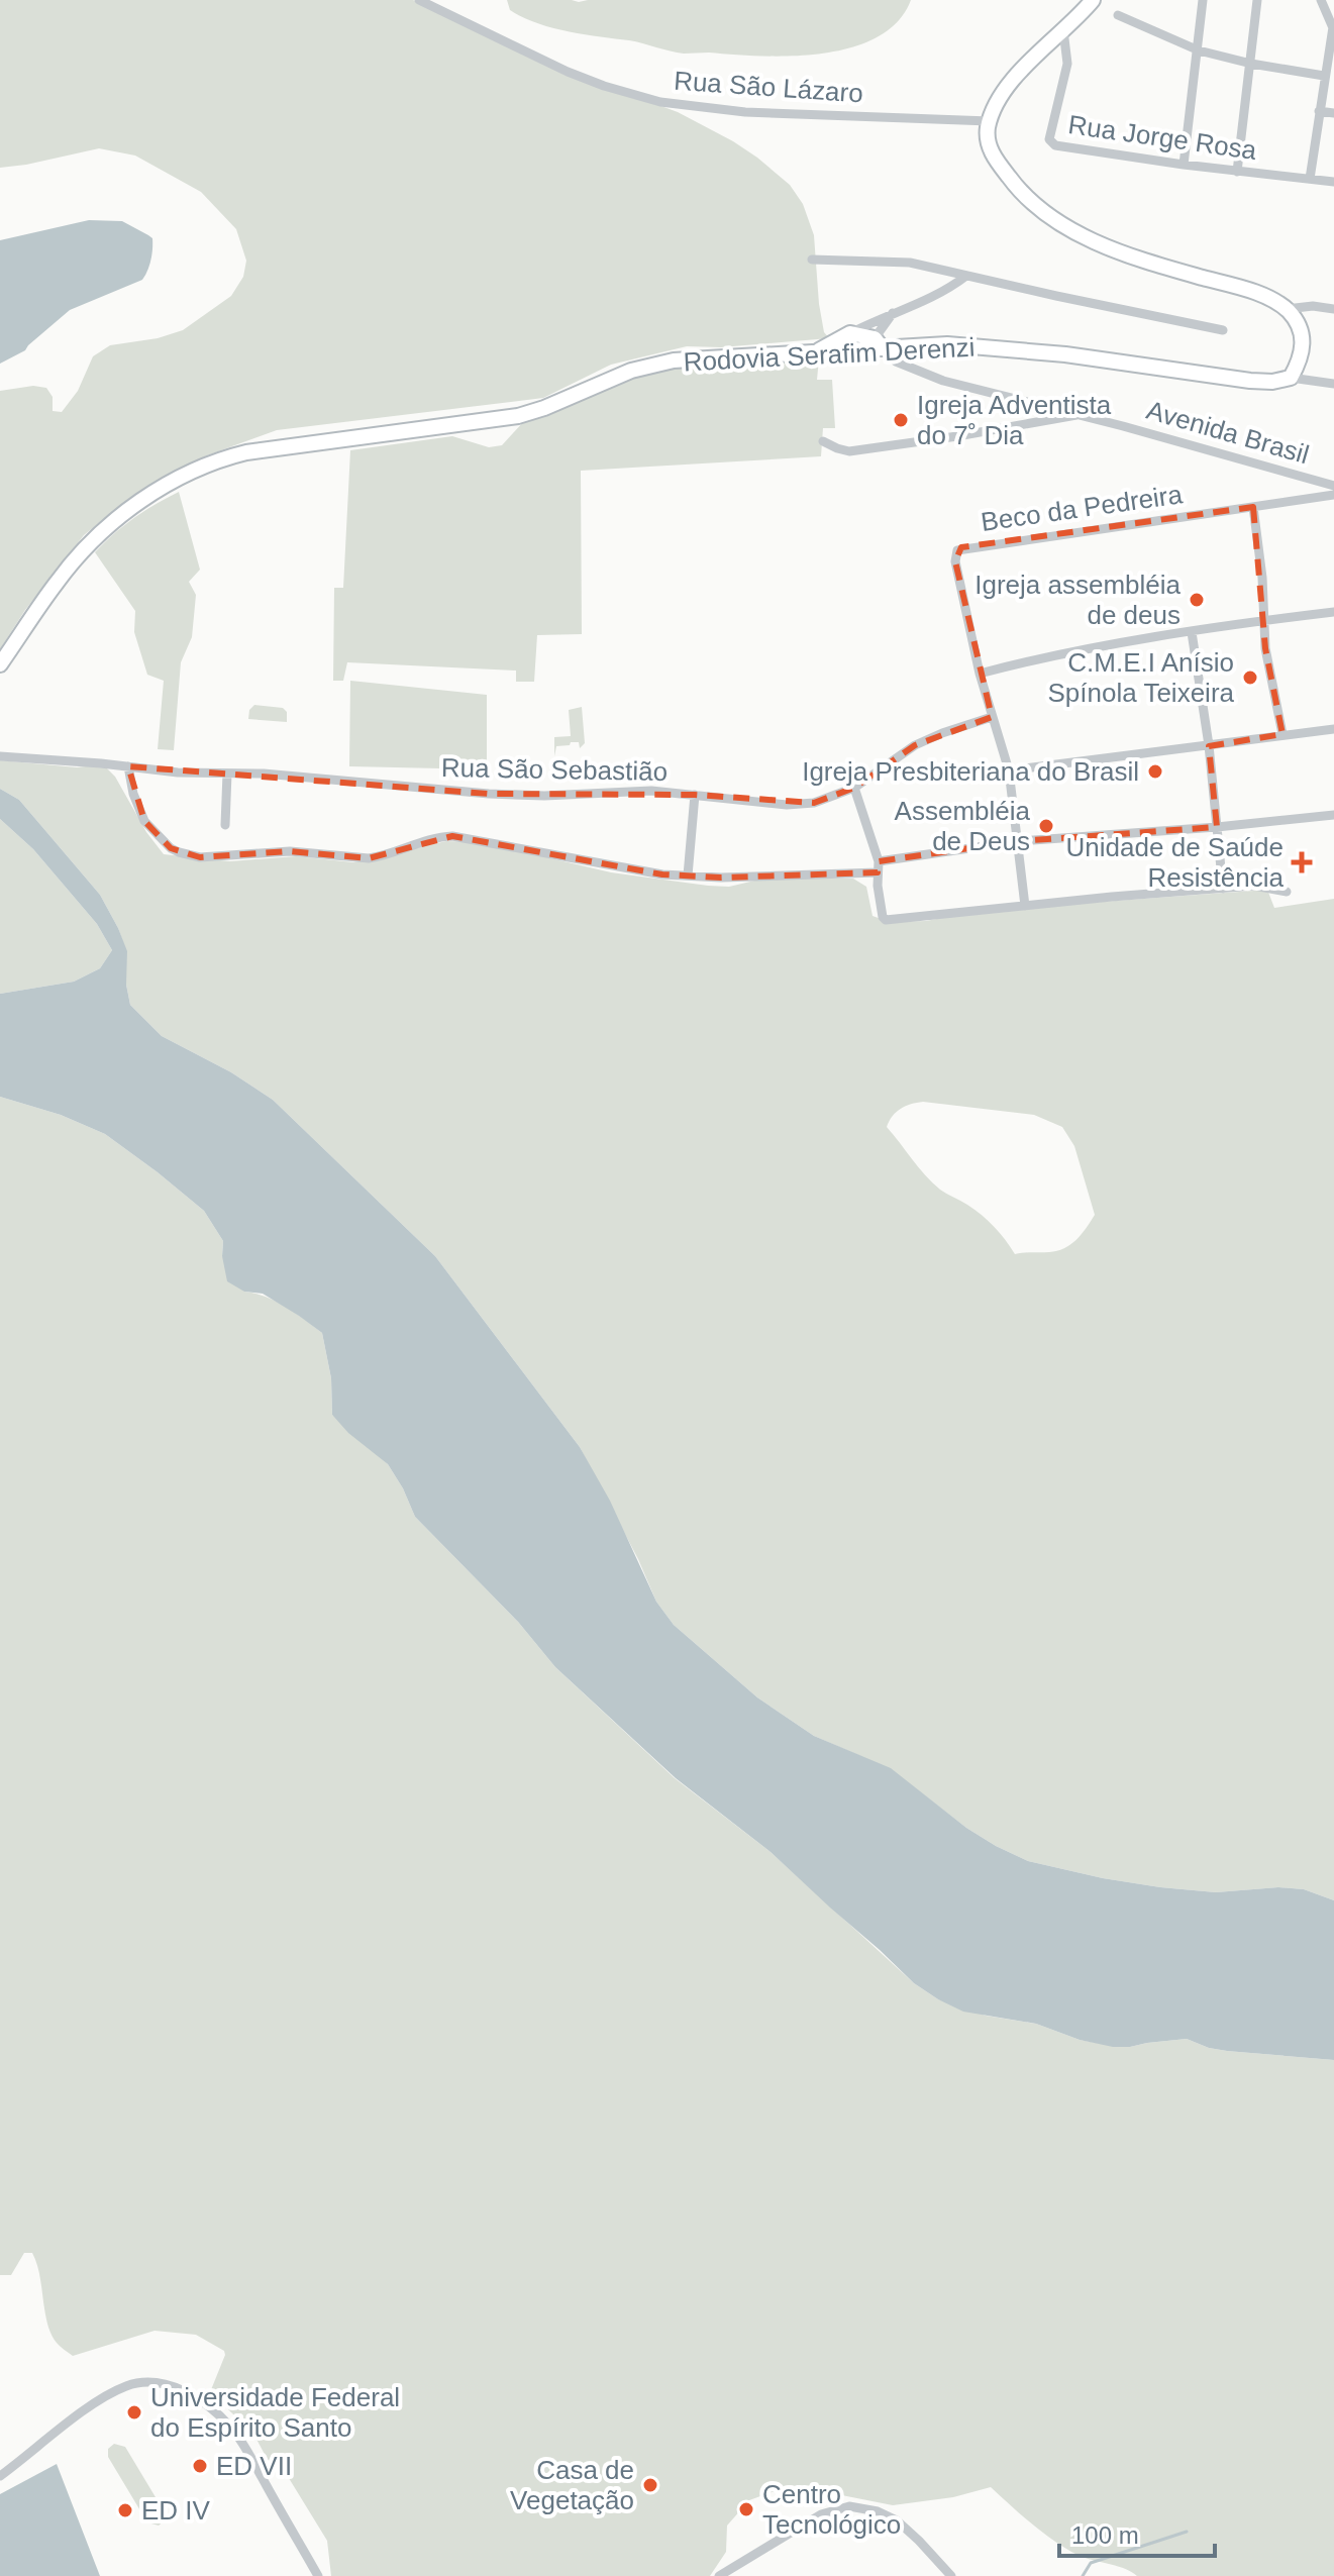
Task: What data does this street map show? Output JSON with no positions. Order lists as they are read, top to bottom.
{
  "streets": {
    "main road": ["Rodovia Serafim Derenzi"],
    "street": [
      "Rua São Lázaro",
      "Rua Jorge Rosa",
      "Avenida Brasil",
      "Beco da Pedreira",
      "Rua São Sebastião"
    ]
  },
  "crossings": [
    ["Rodovia Serafim Derenzi", "Avenida Brasil"],
    ["Beco da Pedreira", "Rua São Sebastião"]
  ],
  "places": {
    "other": [
      "Igreja Adventista do 7˚ Dia",
      "Igreja assembléia de deus",
      "C.M.E.I Anísio Spínola Teixeira",
      "Igreja Presbiteriana do Brasil",
      "Assembléia de Deus",
      "Universidade Federal do Espírito Santo",
      "ED VII",
      "Casa de Vegetação",
      "Centro Tecnológico",
      "ED IV"
    ],
    "health": ["Unidade de Saúde Resistência"]
  },
  "scale_bar": "100 m"
}
